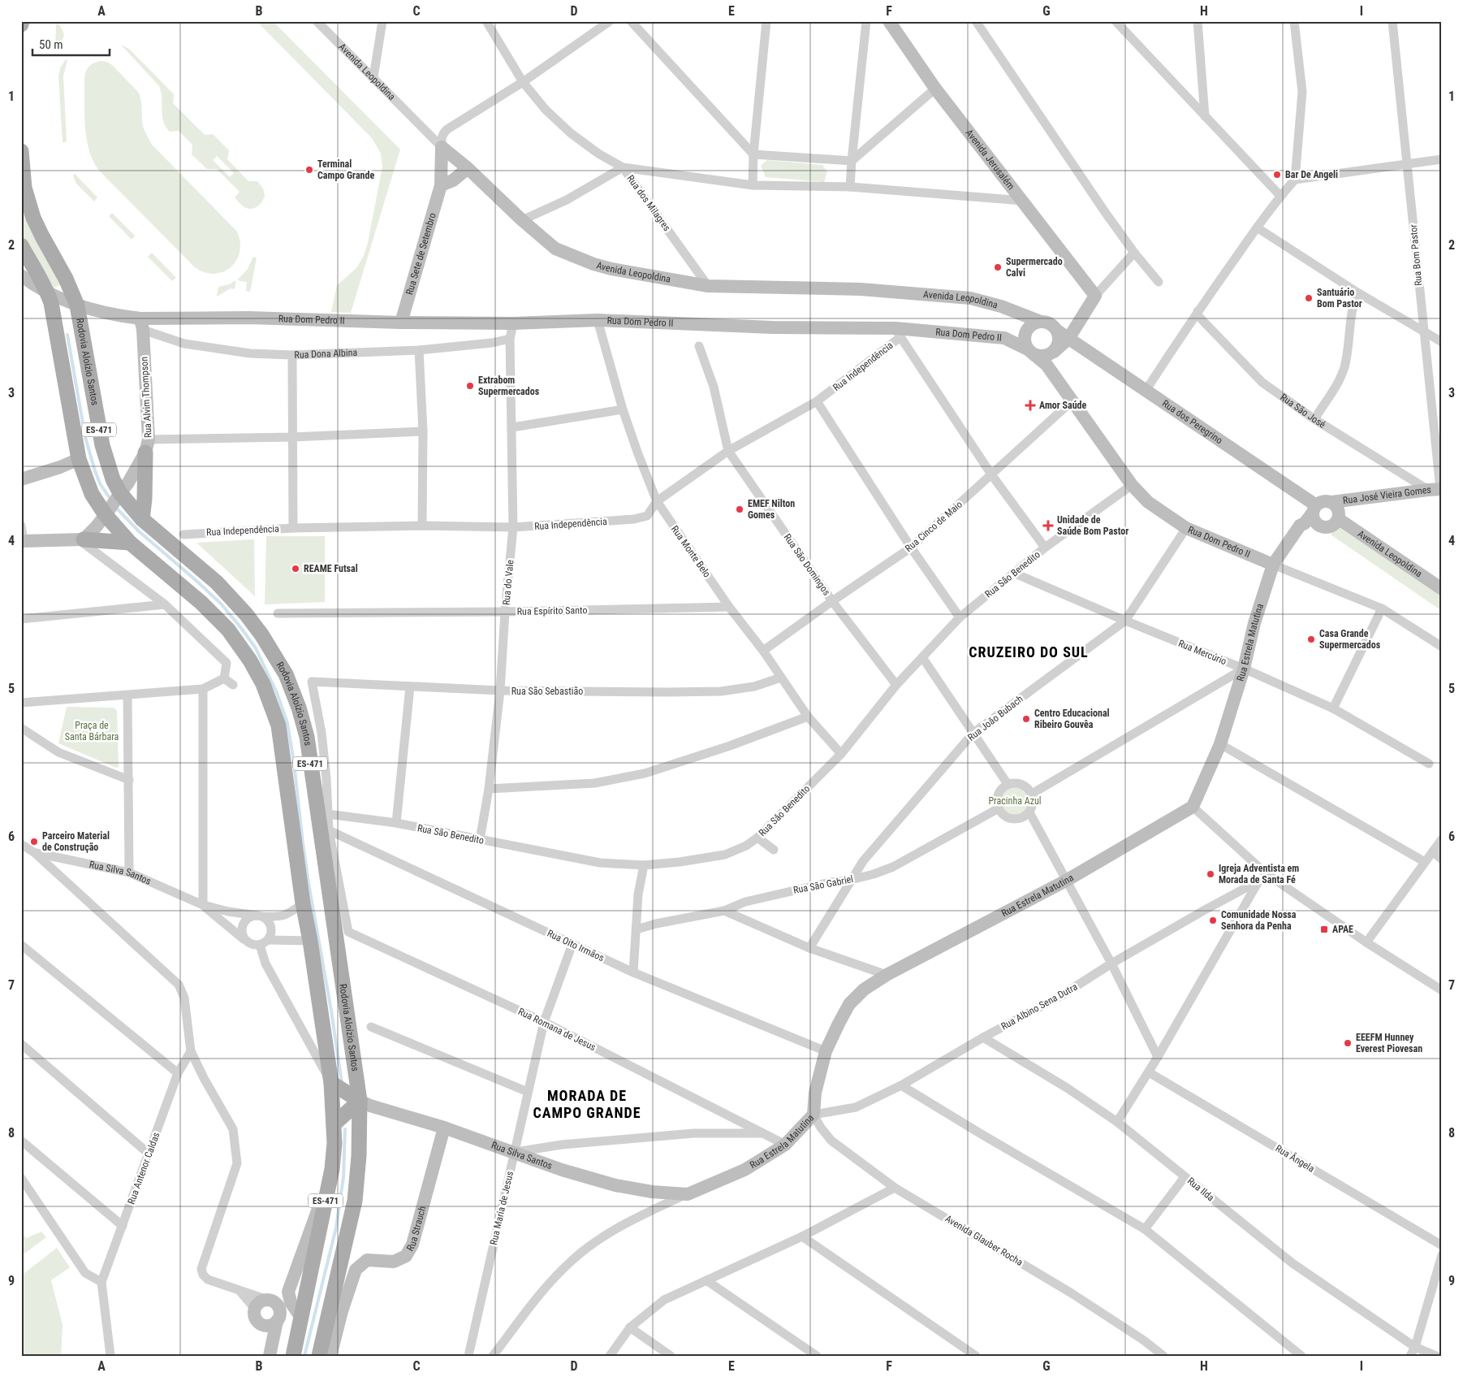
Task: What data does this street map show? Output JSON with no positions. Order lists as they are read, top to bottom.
{
  "streets": {
    "main road": ["Rodovia Aloízio Santos", "ES-471"],
    "street": [
      "Avenida Leopoldina",
      "Avenida Jerusalém",
      "Rua dos Milagres",
      "Rua Sete de Setembro",
      "Rua Bom Pastor",
      "Rua Dom Pedro II",
      "Rua Dona Albina",
      "Rua Independência",
      "Rua Alvim Thompson",
      "Rua São José",
      "Rua dos Peregrino",
      "Rua José Vieira Gomes",
      "Rua Cinco de Maio",
      "Rua Monte Belo",
      "Rua São Domingos",
      "Rua São Benedito",
      "Rua do Vale",
      "Rua Espírito Santo",
      "Rua Estrela Matutina",
      "Rua Mercúrio",
      "Rua São Sebastião",
      "Rua João Bubach",
      "Rua Silva Santos",
      "Rua São Gabriel",
      "Rua Oito Irmãos",
      "Rua Albino Sena Dutra",
      "Rua Romana de Jesus",
      "Rua Ângela",
      "Rua Antenor Caldas",
      "Rua Ilda",
      "Rua Maria de Jesus",
      "Rua Strauch",
      "Avenida Glauber Rocha"
    ]
  },
  "crossings": [
    ["Avenida Leopoldina", "Rua dos Milagres"],
    ["Avenida Leopoldina", "Rua Sete de Setembro"],
    ["Avenida Leopoldina", "Rua Dom Pedro II"],
    ["Avenida Leopoldina", "Rua dos Peregrino"],
    ["Avenida Leopoldina", "Rua José Vieira Gomes"],
    ["Avenida Leopoldina", "Rua Estrela Matutina"],
    ["Rua Sete de Setembro", "Rua Dom Pedro II"],
    ["Rua Bom Pastor", "Rua São José"],
    ["Rua Bom Pastor", "Rua José Vieira Gomes"],
    ["Rua Dom Pedro II", "Rua Dona Albina"],
    ["Rua Dom Pedro II", "Rua Independência"],
    ["Rua Dom Pedro II", "Rua dos Peregrino"],
    ["Rua Dom Pedro II", "Rua Cinco de Maio"],
    ["Rua Dom Pedro II", "Rua Monte Belo"],
    ["Rua Dom Pedro II", "Rua São Benedito"],
    ["Rua Dom Pedro II", "Rua do Vale"],
    ["Rua Dom Pedro II", "Rua Estrela Matutina"],
    ["Rua Dom Pedro II", "Rua João Bubach"],
    ["Rua Dona Albina", "Rodovia Aloízio Santos"],
    ["Rua Dona Albina", "Rua Alvim Thompson"],
    ["Rua Dona Albina", "Rua do Vale"],
    ["Rodovia Aloízio Santos", "Rua Alvim Thompson"],
    ["Rodovia Aloízio Santos", "Rua Silva Santos"],
    ["Rua Independência", "Rua Monte Belo"],
    ["Rua Independência", "Rua São Domingos"],
    ["Rua Independência", "Rua do Vale"],
    ["Rua São José", "Rua José Vieira Gomes"],
    ["Rua dos Peregrino", "Rua José Vieira Gomes"],
    ["Rua dos Peregrino", "Rua Estrela Matutina"],
    ["Rua José Vieira Gomes", "Rua Estrela Matutina"],
    ["Rua Cinco de Maio", "Rua Monte Belo"],
    ["Rua Cinco de Maio", "Rua São Domingos"],
    ["Rua Monte Belo", "Rua São Benedito"],
    ["Rua Monte Belo", "Rua Espírito Santo"],
    ["Rua Monte Belo", "Rua São Sebastião"],
    ["Rua São Domingos", "Rua São Benedito"],
    ["Rua São Benedito", "Rua do Vale"],
    ["Rua São Benedito", "Rua Mercúrio"],
    ["Rua São Benedito", "Rua São Sebastião"],
    ["Rua do Vale", "Rua Espírito Santo"],
    ["Rua do Vale", "Rua São Sebastião"],
    ["Rua Estrela Matutina", "Rua Mercúrio"],
    ["Rua Estrela Matutina", "Rua Silva Santos"],
    ["Rua Estrela Matutina", "Rua Oito Irmãos"],
    ["Rua Estrela Matutina", "Rua Albino Sena Dutra"],
    ["Rua Estrela Matutina", "Rua Romana de Jesus"],
    ["Rua Estrela Matutina", "Avenida Glauber Rocha"],
    ["Rua Mercúrio", "Rua João Bubach"],
    ["Rua João Bubach", "Rua São Gabriel"],
    ["Rua Silva Santos", "Rua Maria de Jesus"],
    ["Rua Silva Santos", "Rua Strauch"],
    ["Rua Oito Irmãos", "Rua Romana de Jesus"],
    ["Rua Oito Irmãos", "Rua Maria de Jesus"],
    ["Rua Albino Sena Dutra", "Rua Ilda"],
    ["Rua Albino Sena Dutra", "Avenida Glauber Rocha"],
    ["Rua Romana de Jesus", "Rua Maria de Jesus"]
  ],
  "districts": ["CRUZEIRO DO SUL", "MORADA DE CAMPO GRANDE"],
  "parks": ["Praça de Santa Bárbara", "Pracinha Azul"],
  "places": {
    "other": [
      "Terminal Campo Grande",
      "Bar De Angeli",
      "Supermercado Calvi",
      "Santuário Bom Pastor",
      "Extrabom Supermercados",
      "EMEF Nilton Gomes",
      "REAME Futsal",
      "Casa Grande Supermercados",
      "Centro Educacional Ribeiro Gouvêa",
      "Parceiro Material de Construção",
      "Igreja Adventista em Morada de Santa Fé",
      "Comunidade Nossa Senhora da Penha",
      "EEEFM Hunney Everest Piovesan"
    ],
    "health": ["Amor Saúde", "Unidade de Saúde Bom Pastor"],
    "transit": ["APAE"]
  },
  "scale_bar": "50 m",
  "grid": {
    "columns": [
      "A",
      "B",
      "C",
      "D",
      "E",
      "F",
      "G",
      "H",
      "I"
    ],
    "rows": [
      "1",
      "2",
      "3",
      "4",
      "5",
      "6",
      "7",
      "8",
      "9"
    ]
  }
}
